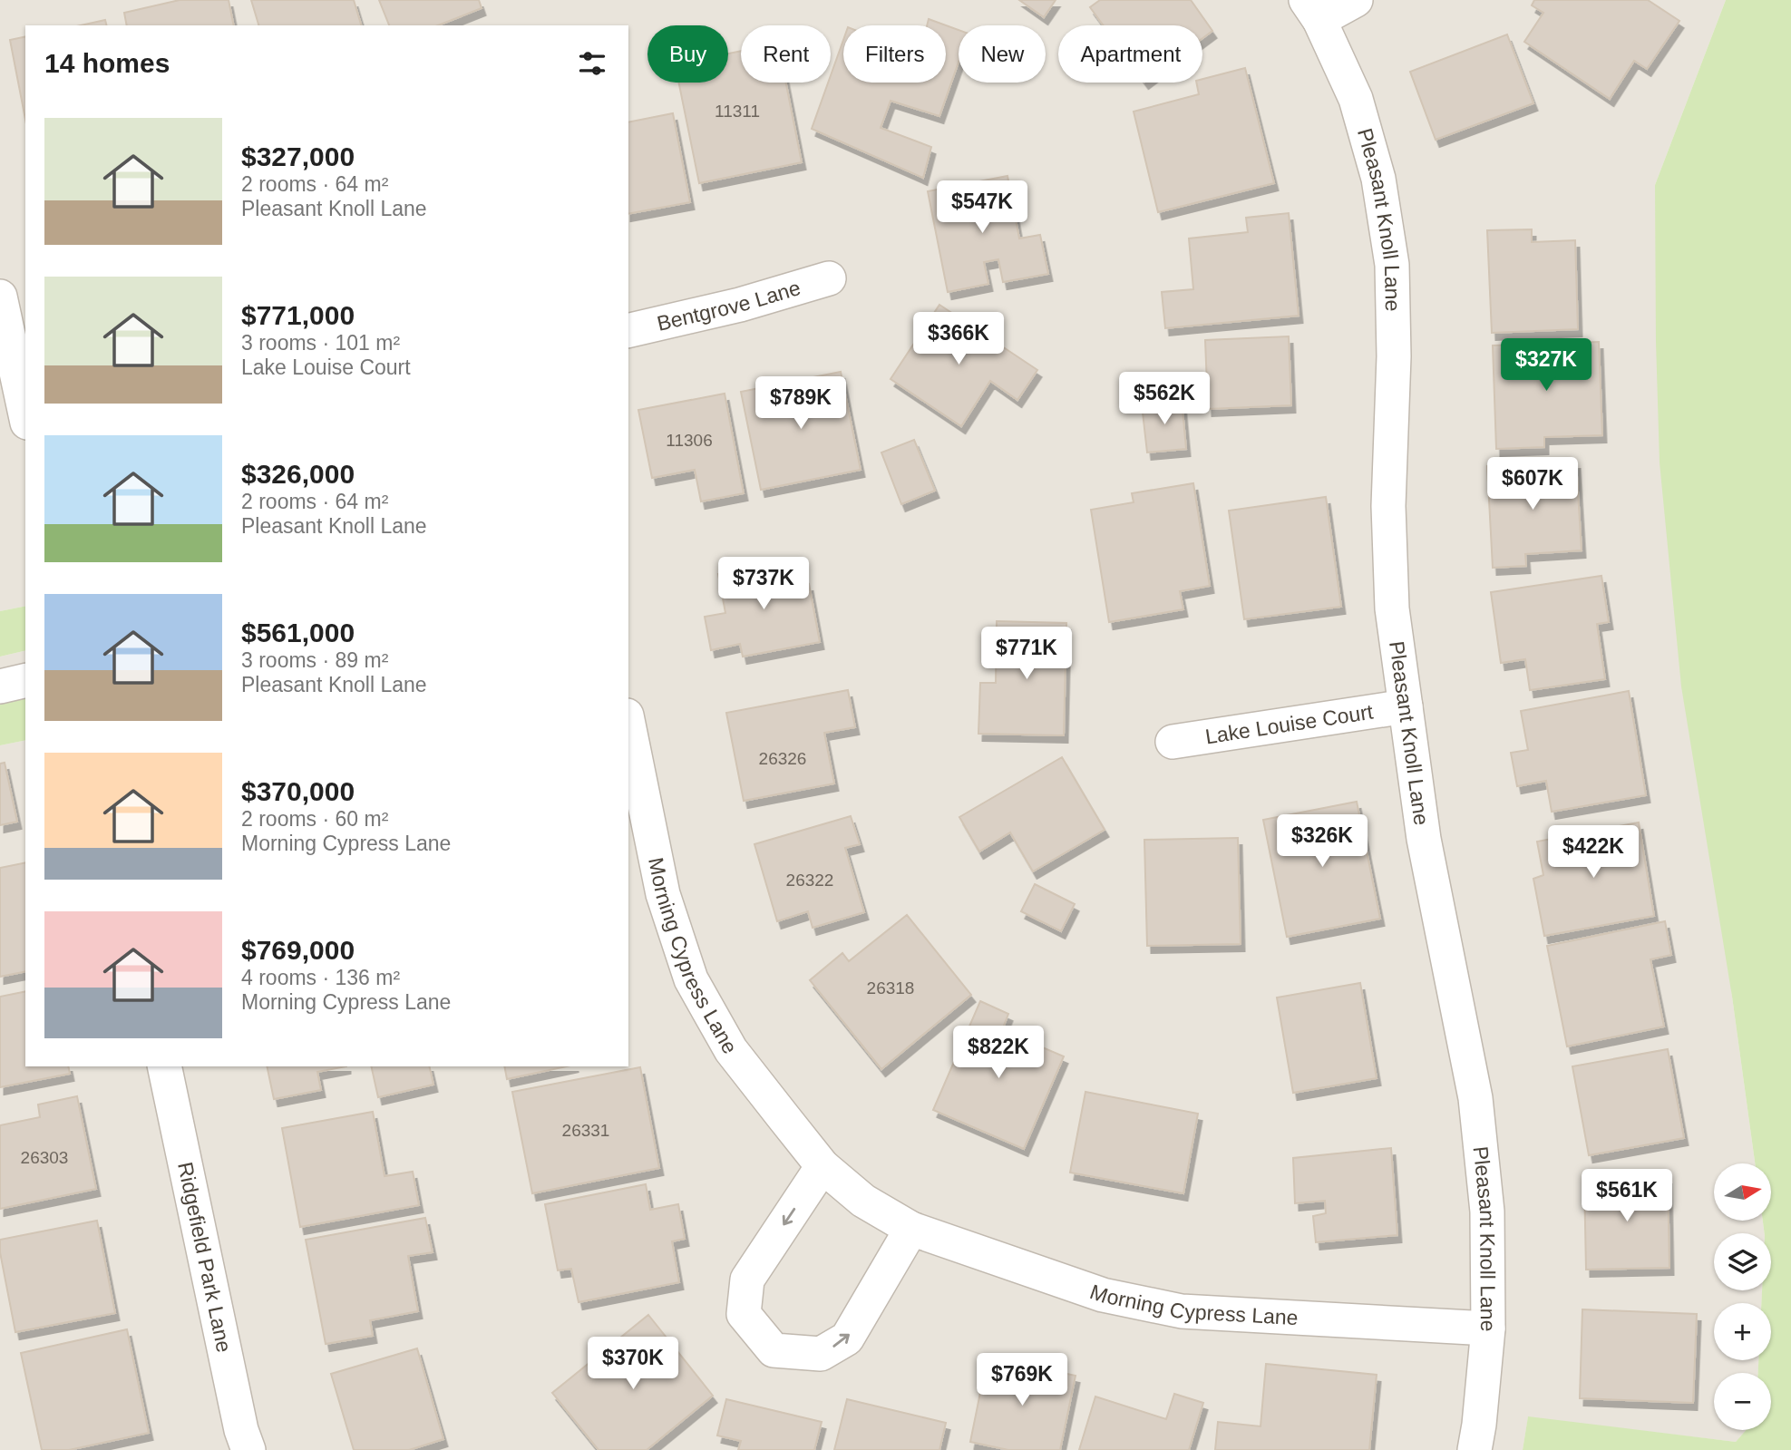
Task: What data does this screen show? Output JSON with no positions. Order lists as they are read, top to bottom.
{
  "streets": {
    "street": [
      "Pleasant Knoll Lane",
      "Bentgrove Lane",
      "Lake Louise Court",
      "Morning Cypress Lane",
      "Ridgefield Park Lane"
    ]
  },
  "crossings": [
    ["Pleasant Knoll Lane", "Lake Louise Court"],
    ["Pleasant Knoll Lane", "Morning Cypress Lane"]
  ],
  "house_numbers": [
    "11311",
    "11306",
    "26326",
    "26322",
    "26318",
    "26331",
    "26303"
  ],
  "north": "right",
  "page": {
    "chip": [
      "Buy",
      "Rent",
      "Filters",
      "New",
      "Apartment"
    ],
    "heading": "14 homes",
    "list": [
      {
        "name": "$327,000",
        "note": "2 rooms · 64 m² · Pleasant Knoll Lane"
      },
      {
        "name": "$771,000",
        "note": "3 rooms · 101 m² · Lake Louise Court"
      },
      {
        "name": "$326,000",
        "note": "2 rooms · 64 m² · Pleasant Knoll Lane"
      },
      {
        "name": "$561,000",
        "note": "3 rooms · 89 m² · Pleasant Knoll Lane"
      },
      {
        "name": "$370,000",
        "note": "2 rooms · 60 m² · Morning Cypress Lane"
      },
      {
        "name": "$769,000",
        "note": "4 rooms · 136 m² · Morning Cypress Lane"
      }
    ],
    "price": [
      "$547K",
      "$366K",
      "$327K",
      "$562K",
      "$789K",
      "$607K",
      "$737K",
      "$771K",
      "$326K",
      "$422K",
      "$822K",
      "$561K",
      "$370K",
      "$769K"
    ],
    "map_buttons": ["+", "−"]
  }
}
